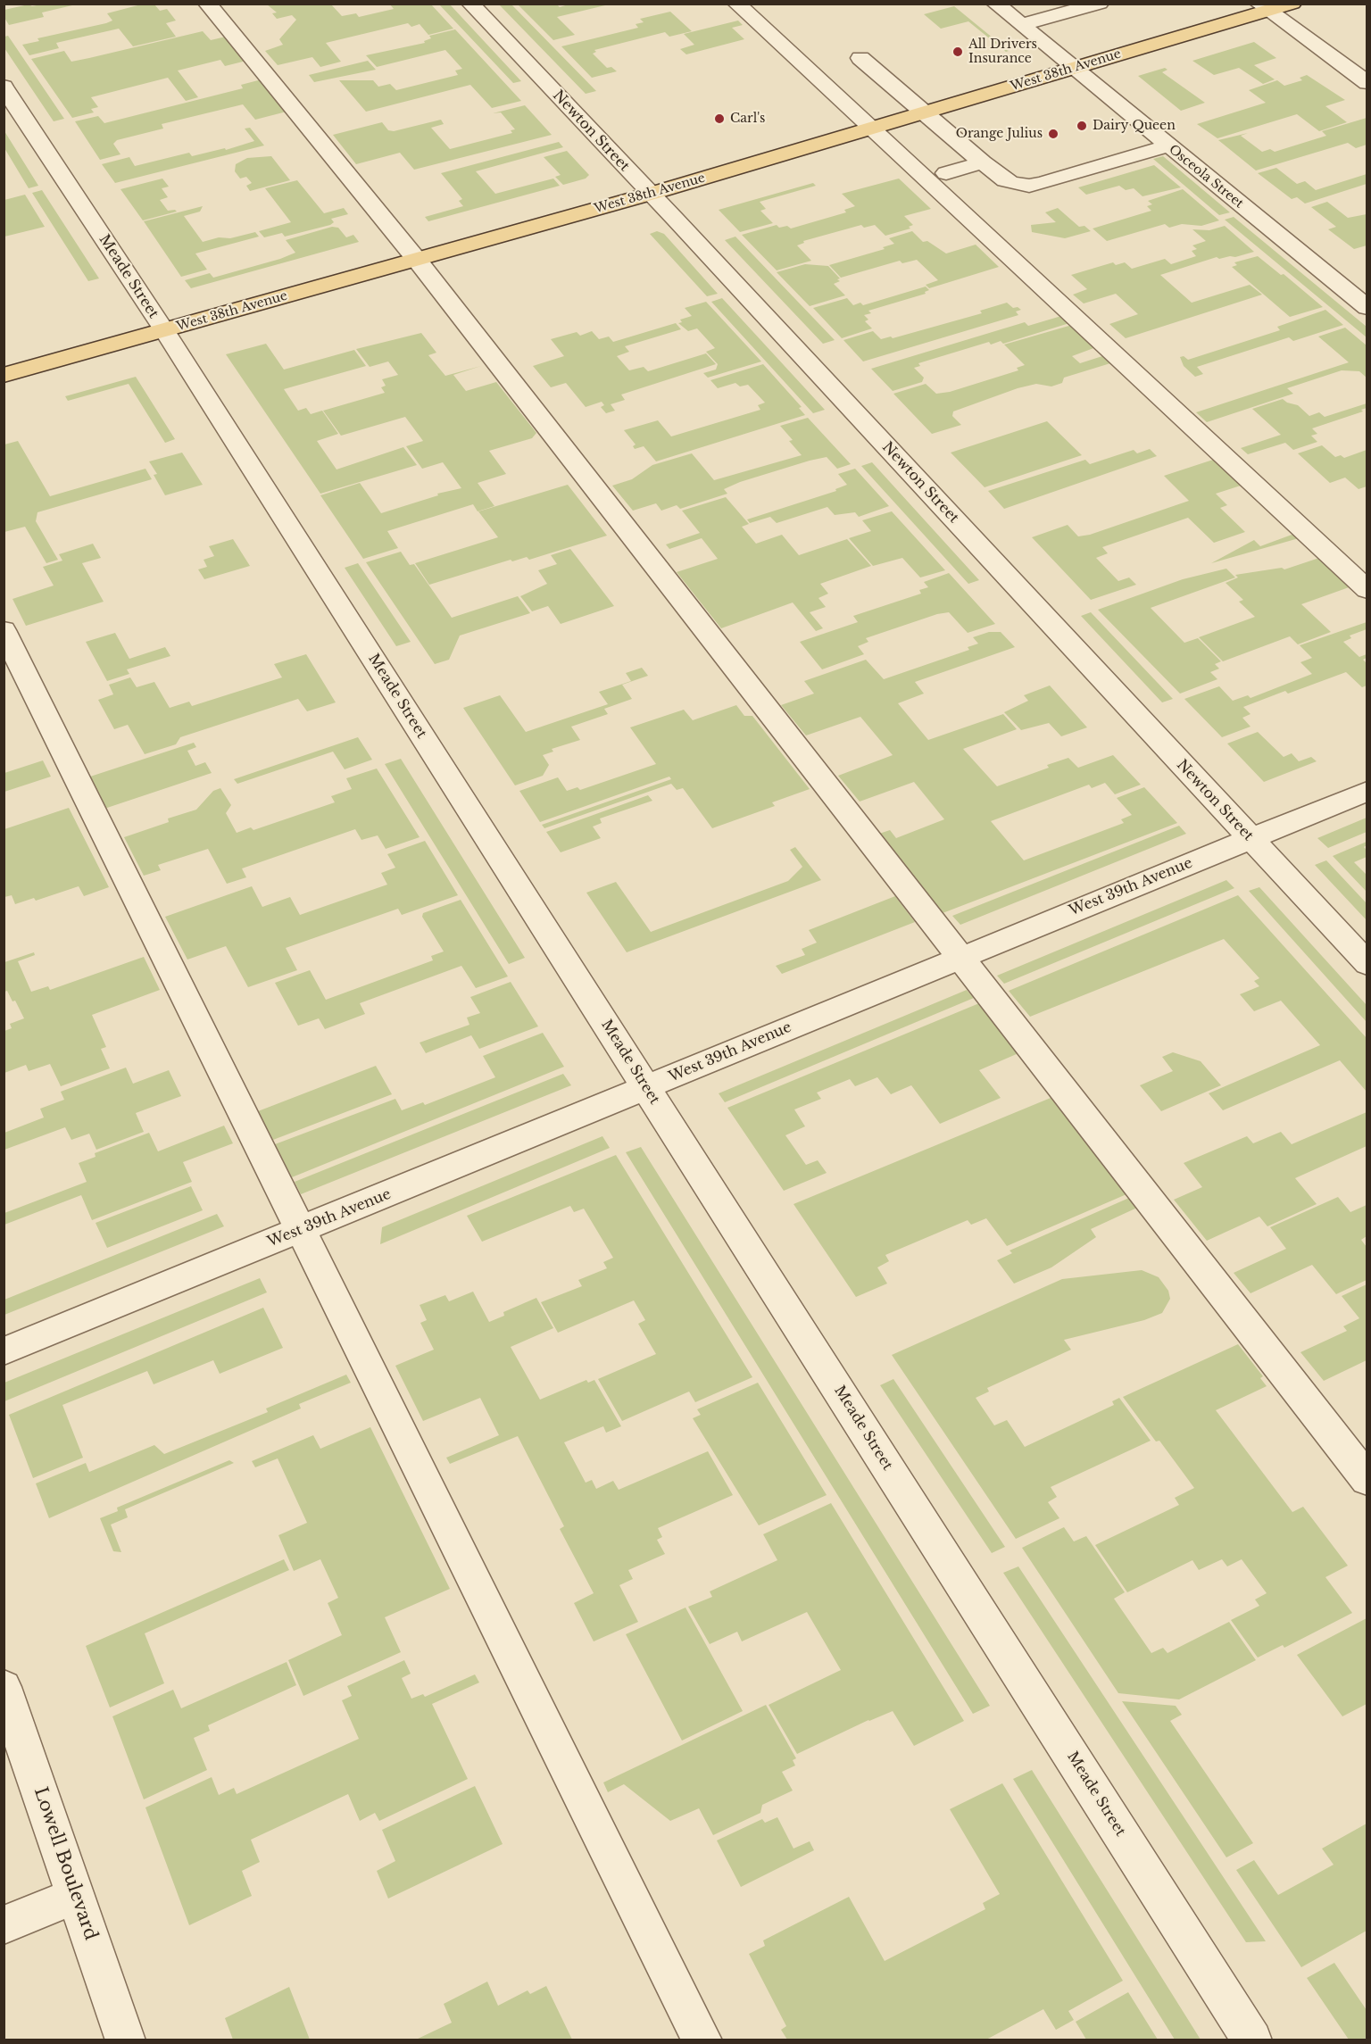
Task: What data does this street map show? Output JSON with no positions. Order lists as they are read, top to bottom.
{
  "streets": {
    "main road": ["West 38th Avenue"],
    "street": [
      "Newton Street",
      "Osceola Street",
      "Meade Street",
      "West 39th Avenue",
      "Lowell Boulevard"
    ]
  },
  "crossings": [
    ["West 38th Avenue", "Newton Street"],
    ["West 38th Avenue", "Osceola Street"],
    ["West 38th Avenue", "Meade Street"],
    ["Newton Street", "West 39th Avenue"],
    ["Meade Street", "West 39th Avenue"]
  ],
  "places": [
    "All Drivers Insurance",
    "Carl's",
    "Dairy Queen",
    "Orange Julius"
  ]
}
